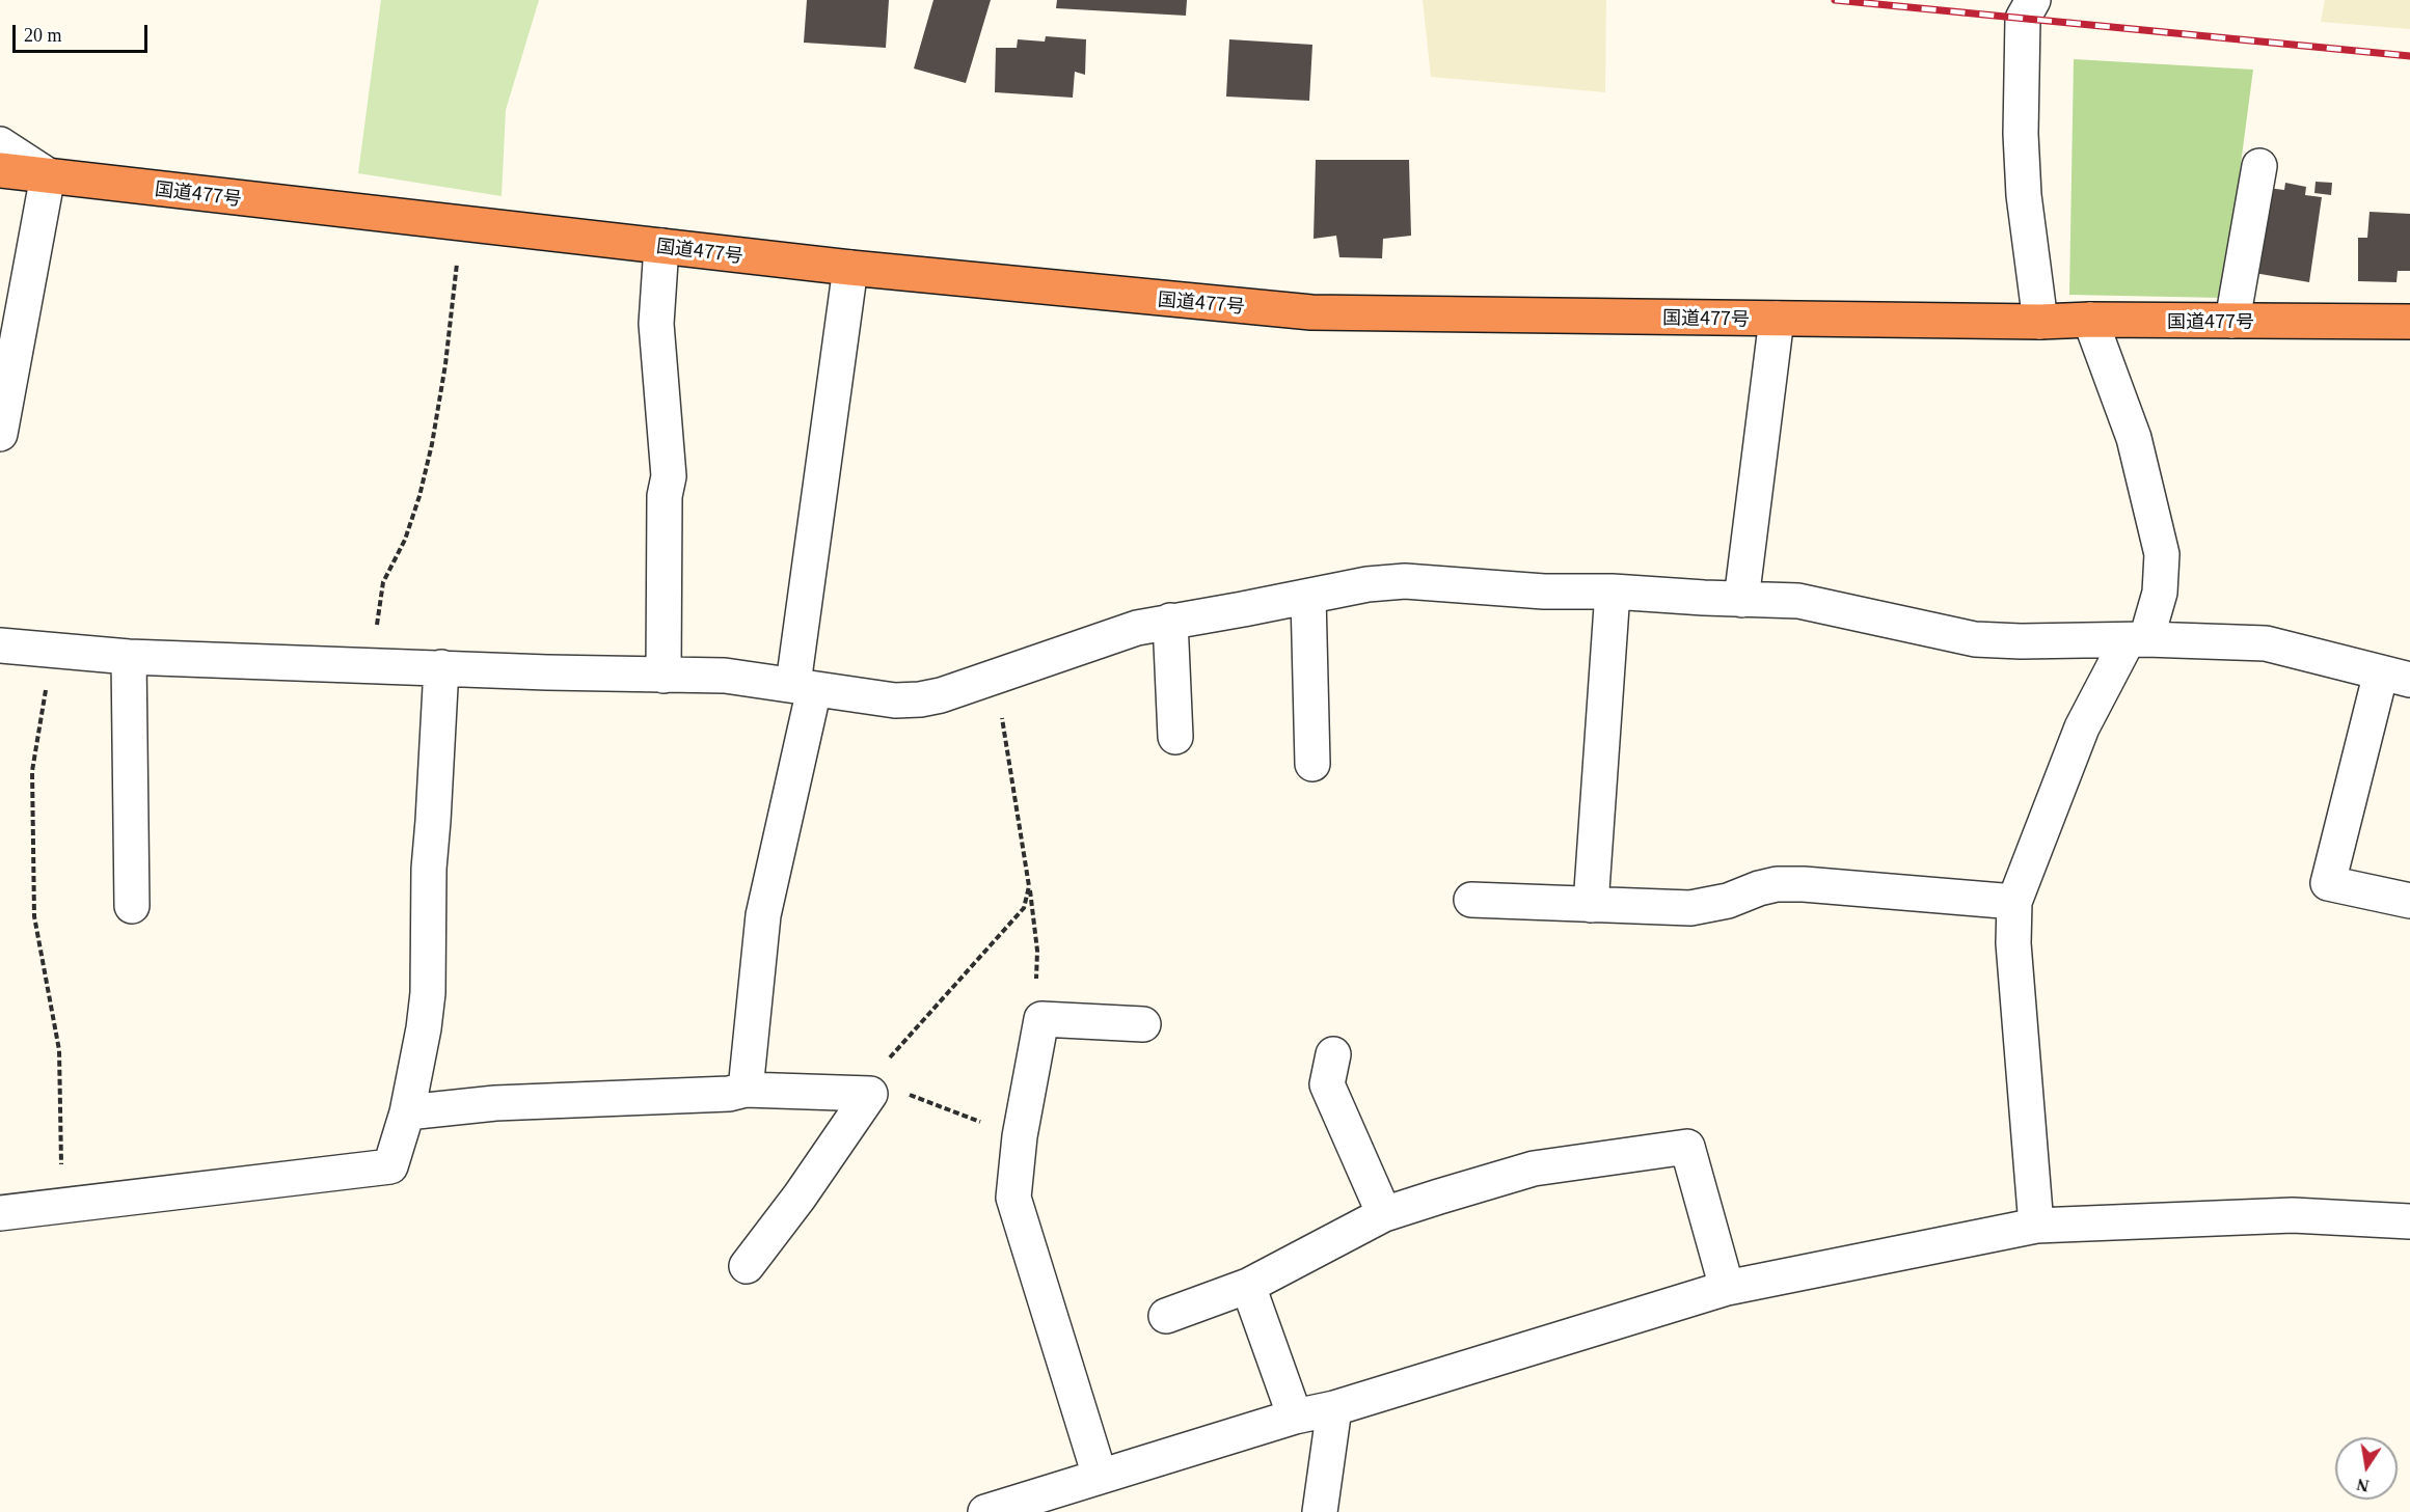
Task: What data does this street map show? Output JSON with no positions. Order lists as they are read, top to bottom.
{
  "streets": {
    "highway": ["国道477号"]
  },
  "scale_bar": "20 m",
  "north": "bottom"
}
